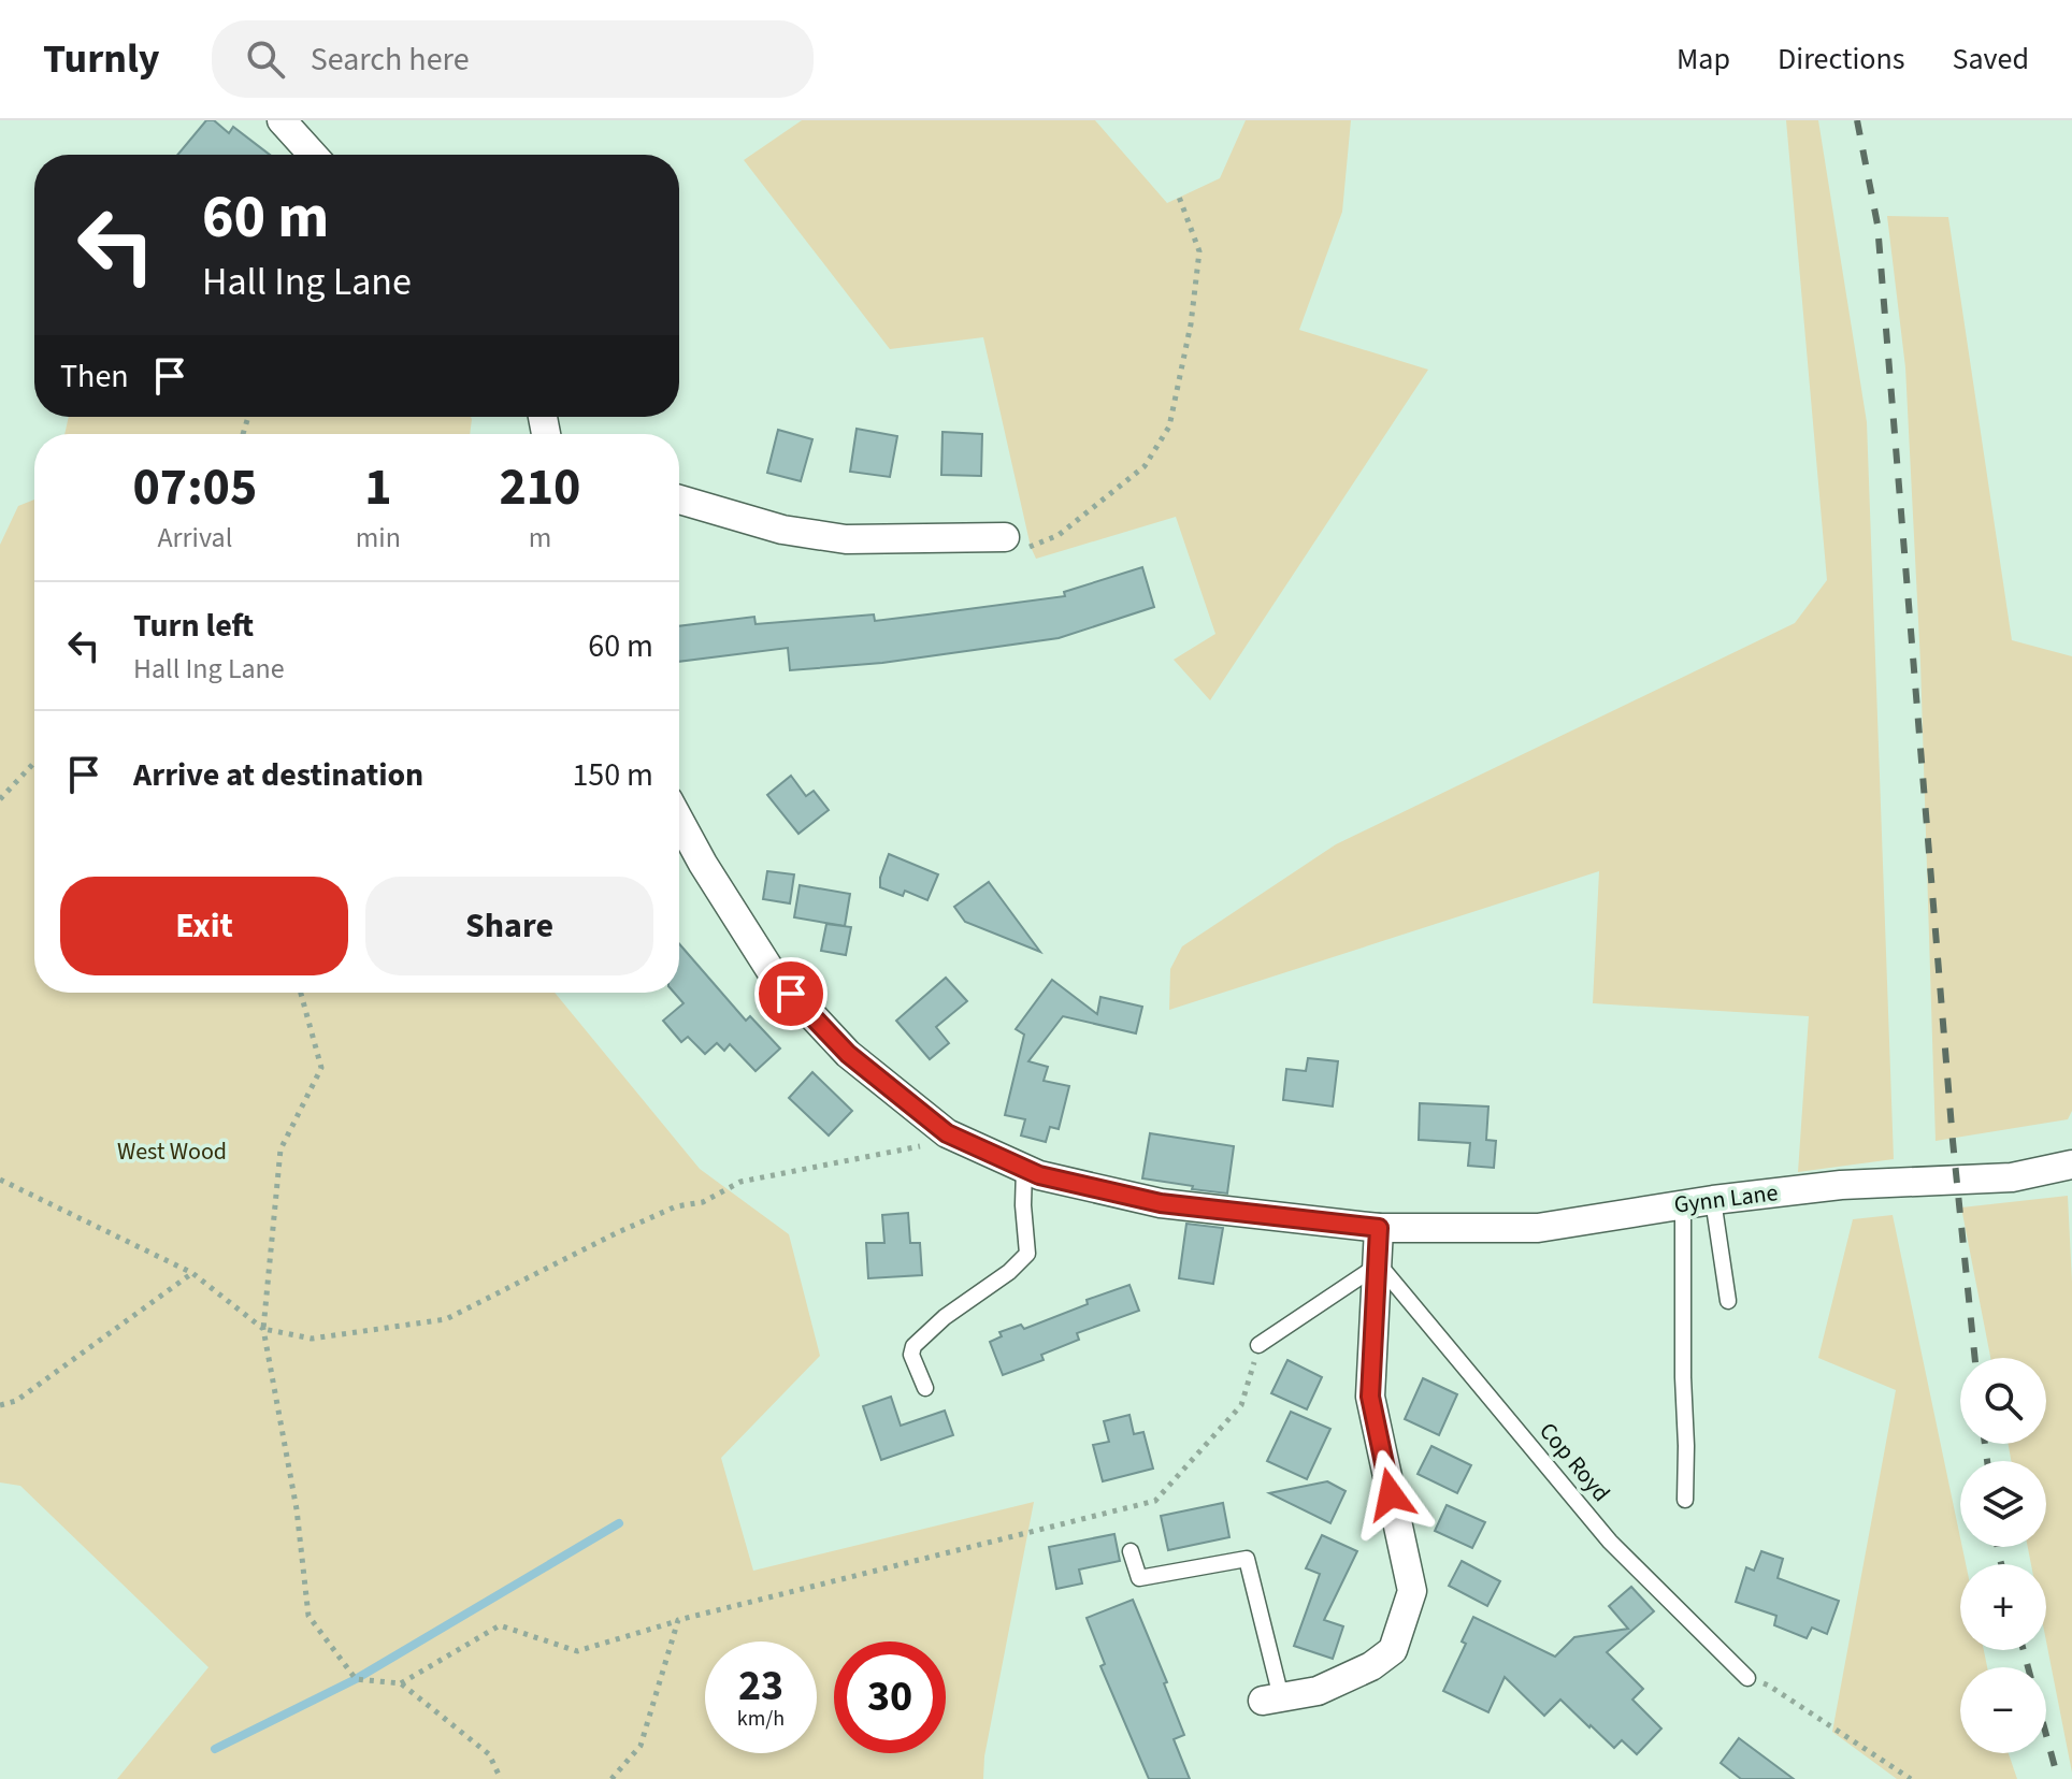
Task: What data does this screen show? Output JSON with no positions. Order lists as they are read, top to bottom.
{
  "streets": {
    "street": ["Gynn Lane"],
    "lane": ["Cop Royd"]
  },
  "parks": ["West Wood"],
  "page": {
    "header": "Turnly",
    "search": "Search here",
    "nav": ["Map", "Directions", "Saved"],
    "turn": ["60 m", "Hall Ing Lane"],
    "then": "Then",
    "eta": [
      "07:05",
      "Arrival",
      "1",
      "min",
      "210",
      "m"
    ],
    "list": [
      {
        "name": "Turn left",
        "note": "Hall Ing Lane",
        "value": "60 m"
      },
      {
        "name": "Arrive at destination",
        "value": "150 m"
      }
    ],
    "buttons": ["Exit", "Share"],
    "map_buttons": ["+", "−"],
    "speed": "23 km/h",
    "limit": "30"
  }
}
